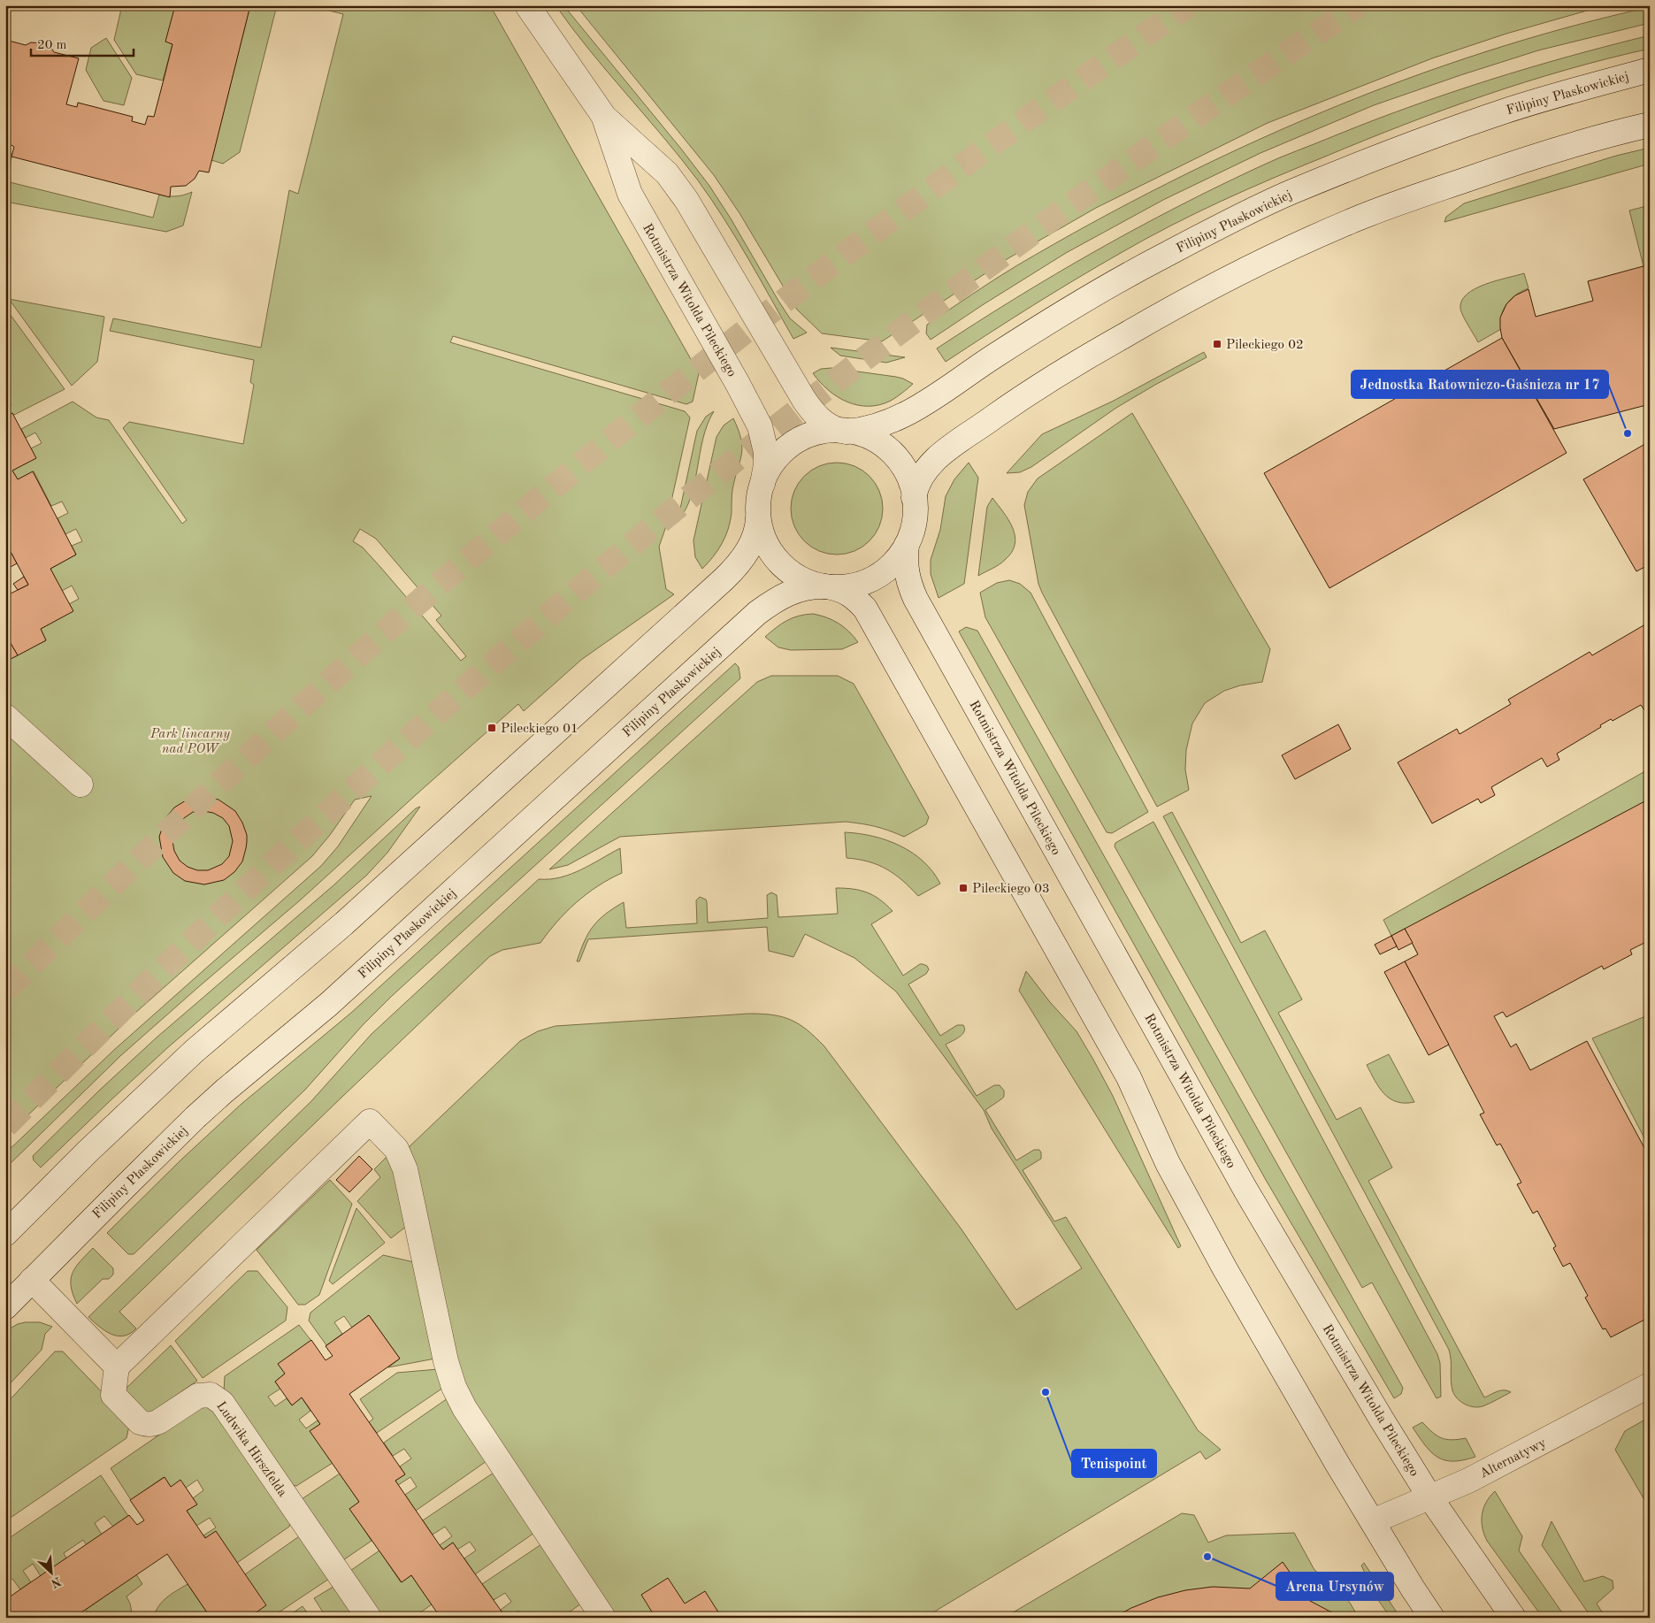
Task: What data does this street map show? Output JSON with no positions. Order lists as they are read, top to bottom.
{
  "streets": {
    "main road": [
      "Filipiny Płaskowickiej",
      "Rotmistrza Witolda Pileckiego",
      "Ludwika Hirszfelda",
      "Alternatywy"
    ]
  },
  "crossings": [
    ["Filipiny Płaskowickiej", "Rotmistrza Witolda Pileckiego"],
    ["Rotmistrza Witolda Pileckiego", "Alternatywy"]
  ],
  "parks": ["Park linearny nad POW"],
  "places": {
    "transit": ["Pileckiego 02", "Pileckiego 01", "Pileckiego 03"],
    "other": ["Jednostka Ratowniczo-Gaśnicza nr 17", "Tenispoint", "Arena Ursynów"]
  },
  "scale_bar": "20 m",
  "north": "bottom right"
}
